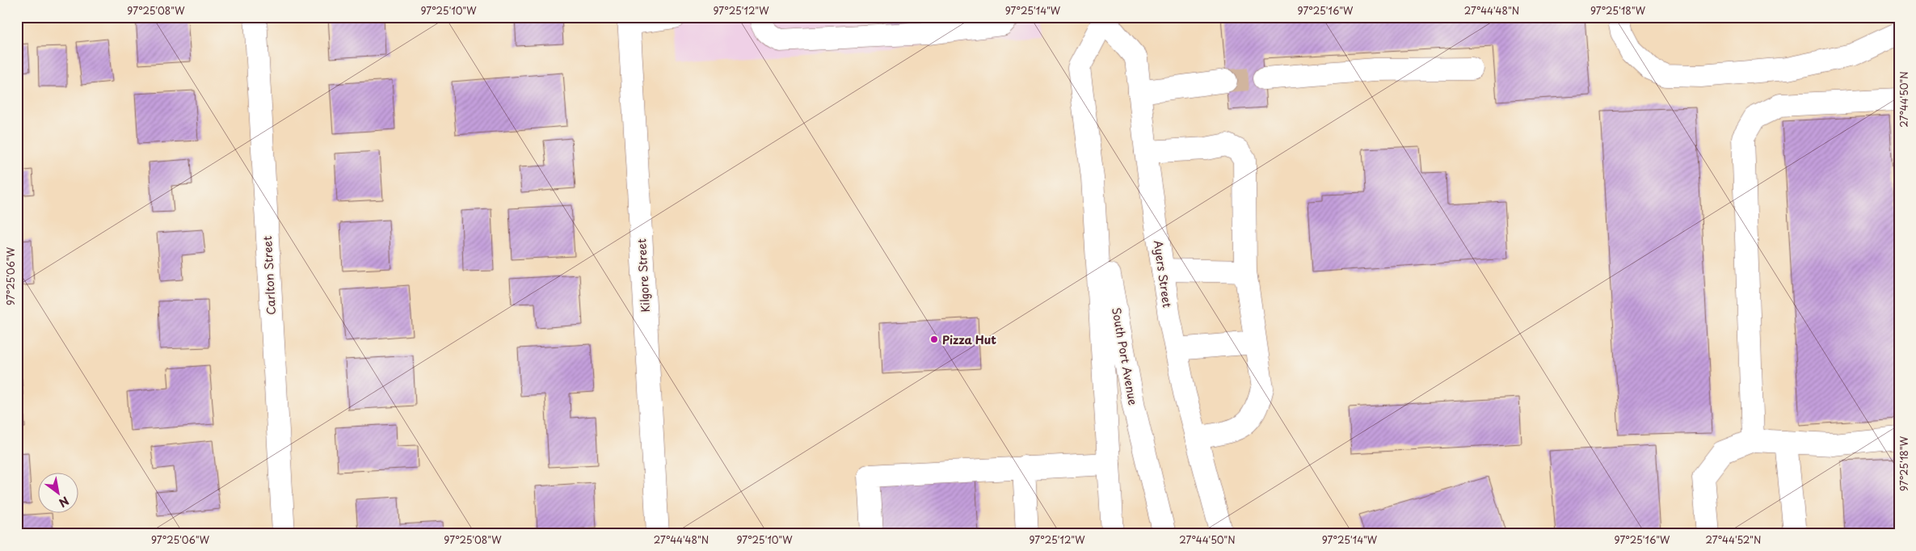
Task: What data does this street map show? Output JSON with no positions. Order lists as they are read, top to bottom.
{
  "streets": {
    "main road": [
      "Ayers Street",
      "Carlton Street",
      "Kilgore Street",
      "South Port Avenue"
    ]
  },
  "crossings": [
    ["Ayers Street", "South Port Avenue"]
  ],
  "places": ["Pizza Hut"],
  "north": "bottom right",
  "coordinates": [
    "97°25'08\"W",
    "97°25'10\"W",
    "97°25'12\"W",
    "97°25'14\"W",
    "97°25'16\"W",
    "27°44'48\"N",
    "97°25'18\"W",
    "27°44'50\"N",
    "97°25'06\"W",
    "27°44'52\"N"
  ]
}
